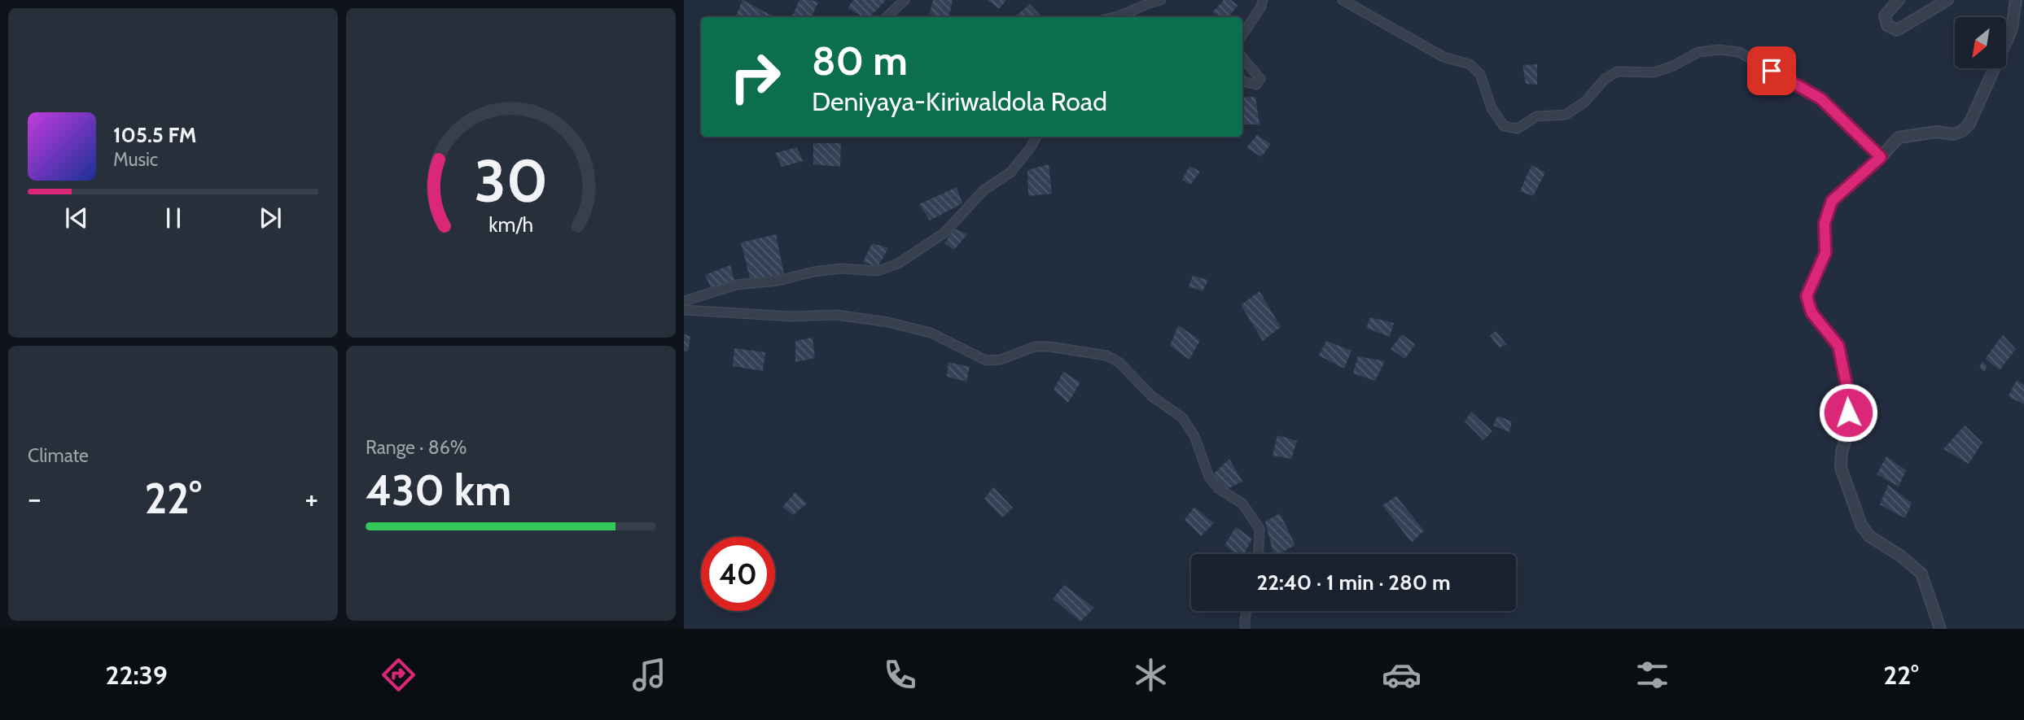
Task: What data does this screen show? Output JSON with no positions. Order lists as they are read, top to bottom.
{
  "north": "bottom left",
  "page": {
    "turn": ["80 m", "Deniyaya-Kiriwaldola Road"],
    "song": ["105.5 FM", "Music"],
    "tile": [
      "Climate",
      ["Range · 86%", "430 km"]
    ],
    "heat": ["−", "22°", "+"],
    "limit": "40",
    "trip": "22:40 · 1 min · 280 m",
    "tabs": ["22:39", "22°"],
    "gauge": ["30", "km/h"]
  }
}
